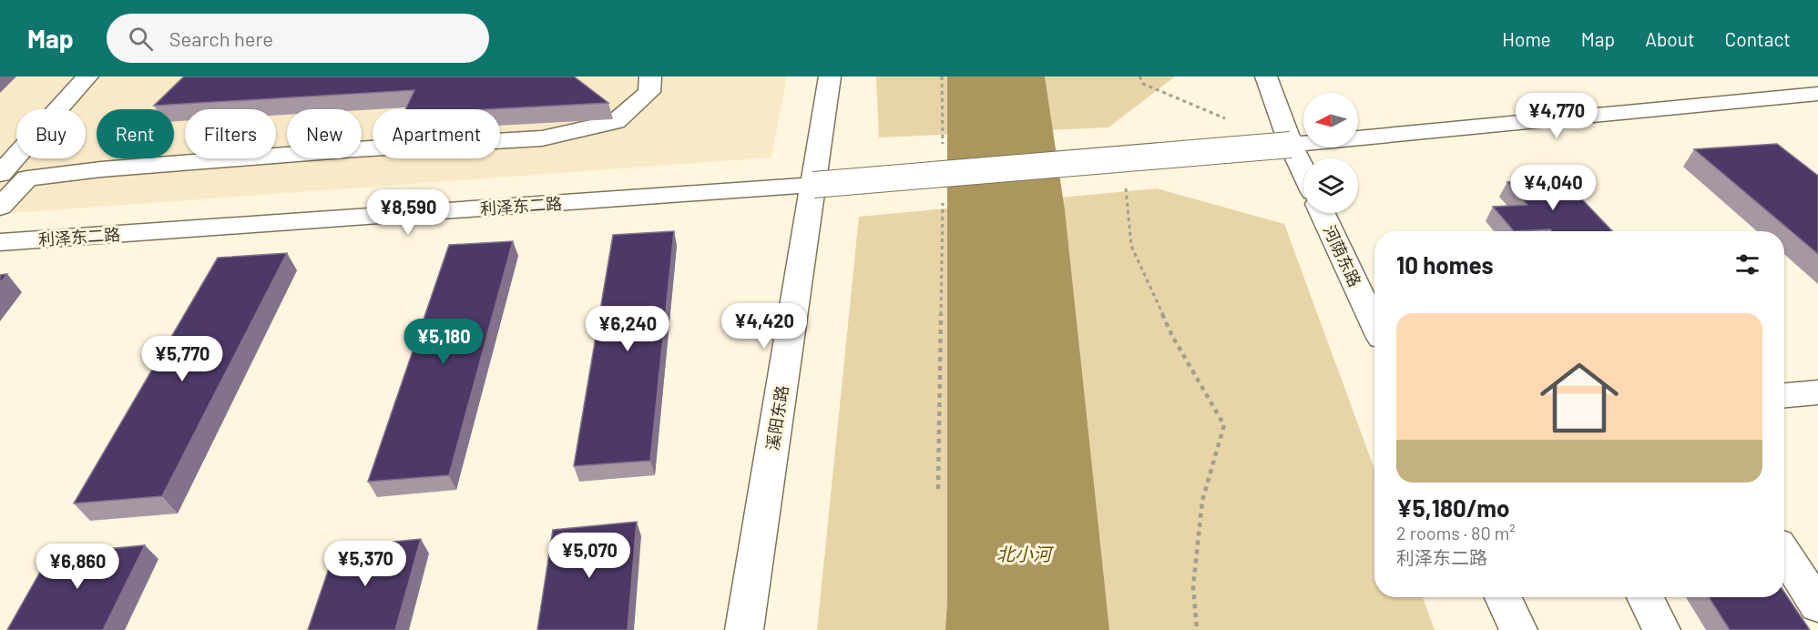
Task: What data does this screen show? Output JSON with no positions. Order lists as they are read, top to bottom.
{
  "streets": {
    "street": ["利泽东二路", "河荫东路", "溪阳东路"]
  },
  "crossings": [
    ["利泽东二路", "溪阳东路"]
  ],
  "water": ["北小河"],
  "north": "left",
  "page": {
    "header": "Map",
    "search": "Search here",
    "nav": [
      "Home",
      "Map",
      "About",
      "Contact"
    ],
    "price": [
      "¥4,770",
      "¥4,040",
      "¥8,590",
      "¥4,420",
      "¥6,240",
      "¥5,180",
      "¥5,770",
      "¥5,070",
      "¥5,370",
      "¥6,860"
    ],
    "chip": [
      "Buy",
      "Rent",
      "Filters",
      "New",
      "Apartment"
    ],
    "heading": "10 homes",
    "list": [
      {
        "name": "¥5,180/mo",
        "note": "2 rooms · 80 m² · 利泽东二路"
      }
    ]
  }
}
